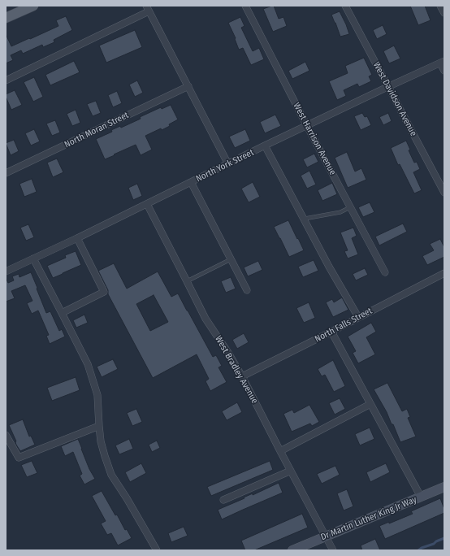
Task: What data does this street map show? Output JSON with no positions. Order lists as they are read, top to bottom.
{
  "streets": {
    "main road": ["Dr Martin Luther King Jr Way"],
    "street": [
      "West Davidson Avenue",
      "North Moran Street",
      "West Harrison Avenue",
      "North York Street",
      "North Falls Street",
      "West Bradley Avenue"
    ]
  },
  "crossings": [
    ["West Davidson Avenue", "North York Street"],
    ["West Harrison Avenue", "North York Street"],
    ["North York Street", "West Bradley Avenue"],
    ["North Falls Street", "West Bradley Avenue"],
    ["West Bradley Avenue", "Dr Martin Luther King Jr Way"]
  ]
}
